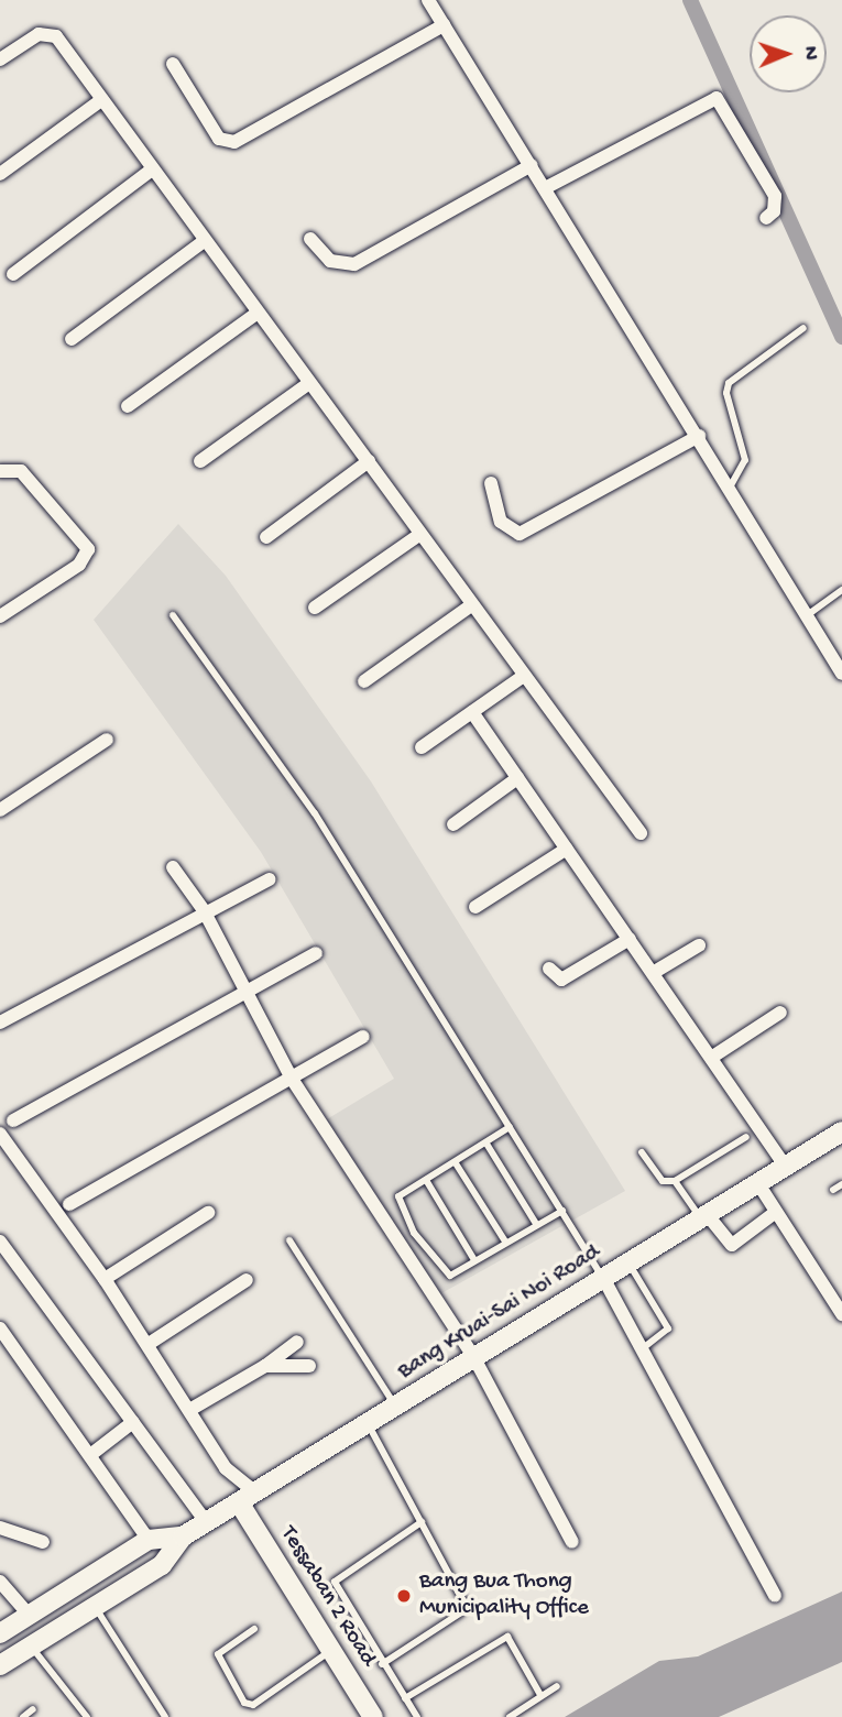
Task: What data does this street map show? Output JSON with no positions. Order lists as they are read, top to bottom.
{
  "streets": {
    "main road": ["Bang Kruai-Sai Noi Road", "Tessaban 2 Road"]
  },
  "crossings": [
    ["Bang Kruai-Sai Noi Road", "Tessaban 2 Road"]
  ],
  "places": ["Bang Bua Thong Municipality Office"],
  "north": "right"
}
